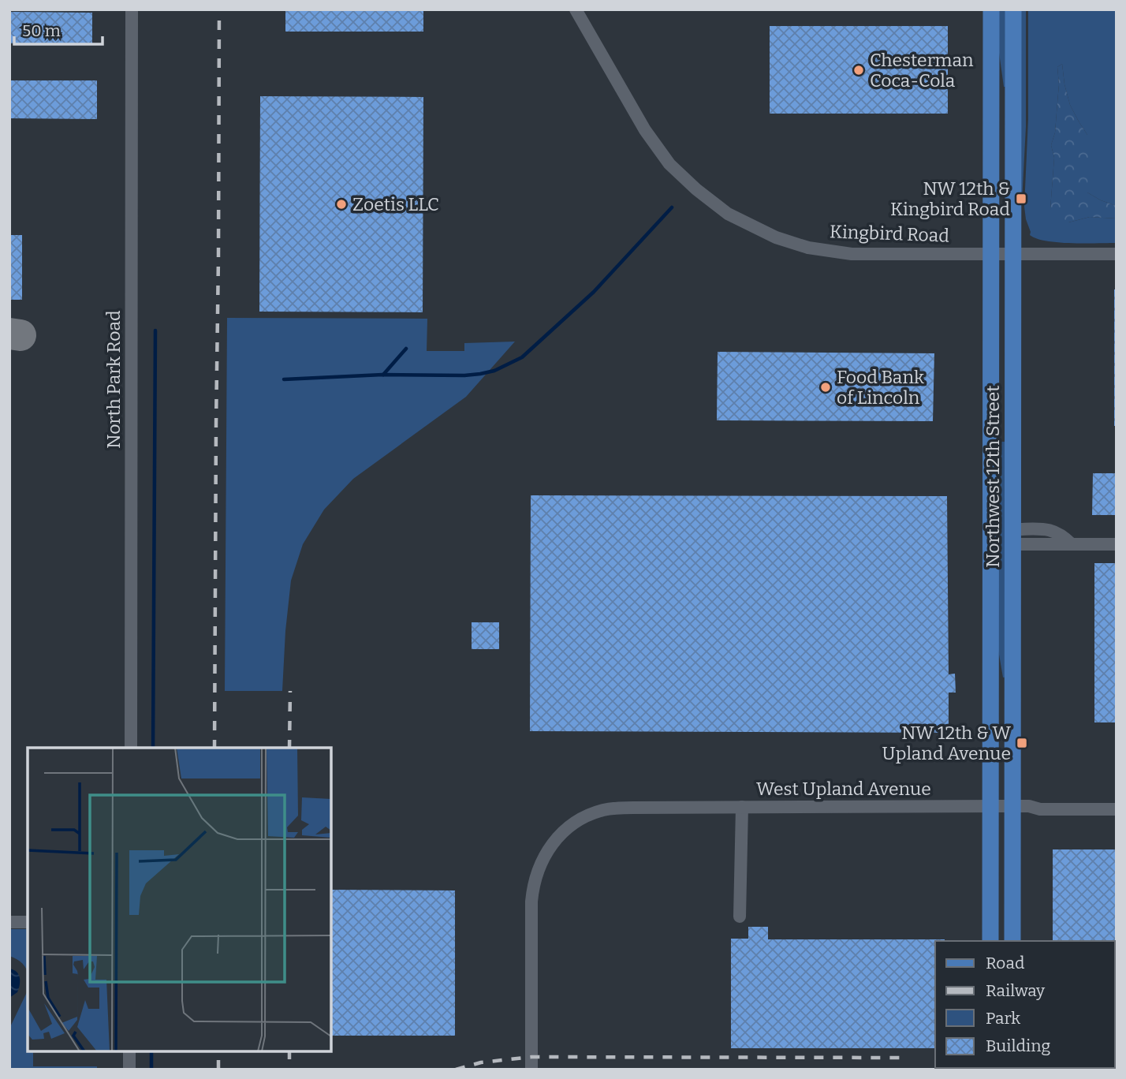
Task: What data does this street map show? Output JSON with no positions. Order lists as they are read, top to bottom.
{
  "streets": {
    "main road": ["Northwest 12th Street"],
    "street": ["Kingbird Road", "North Park Road", "West Upland Avenue"]
  },
  "crossings": [
    ["Kingbird Road", "Northwest 12th Street"],
    ["Northwest 12th Street", "West Upland Avenue"]
  ],
  "places": {
    "other": ["Chesterman Coca-Cola", "Zoetis LLC", "Food Bank of Lincoln"],
    "transit": ["NW 12th & Kingbird Road", "NW 12th & W Upland Avenue"]
  },
  "legend": [
    "Road",
    "Railway",
    "Park",
    "Building"
  ],
  "scale_bar": "50 m"
}
